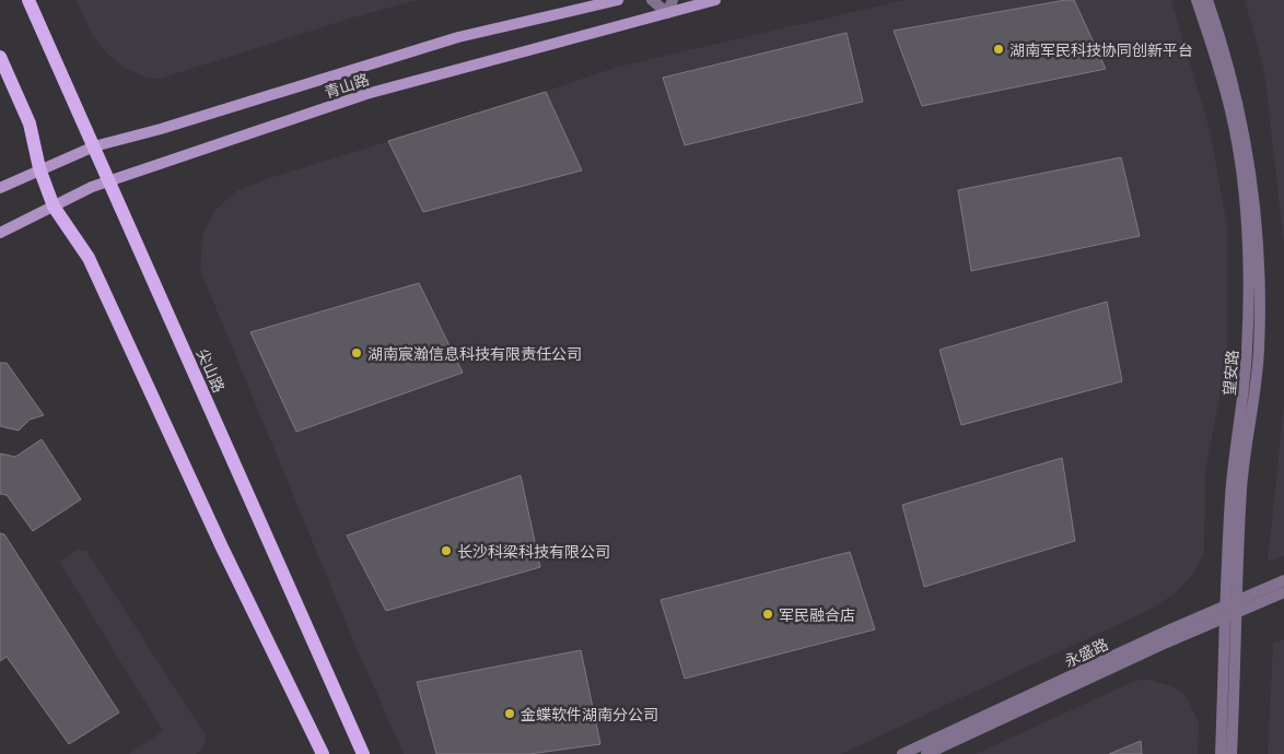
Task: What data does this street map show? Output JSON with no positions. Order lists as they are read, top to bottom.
{
  "streets": {
    "main road": ["青山路", "尖山路"],
    "street": ["望安路", "永盛路"]
  },
  "crossings": [
    ["青山路", "尖山路"],
    ["望安路", "永盛路"]
  ],
  "places": [
    "湖南军民科技协同创新平台",
    "湖南宸瀚信息科技有限责任公司",
    "长沙科梁科技有限公司",
    "军民融合店",
    "金蝶软件湖南分公司"
  ]
}
